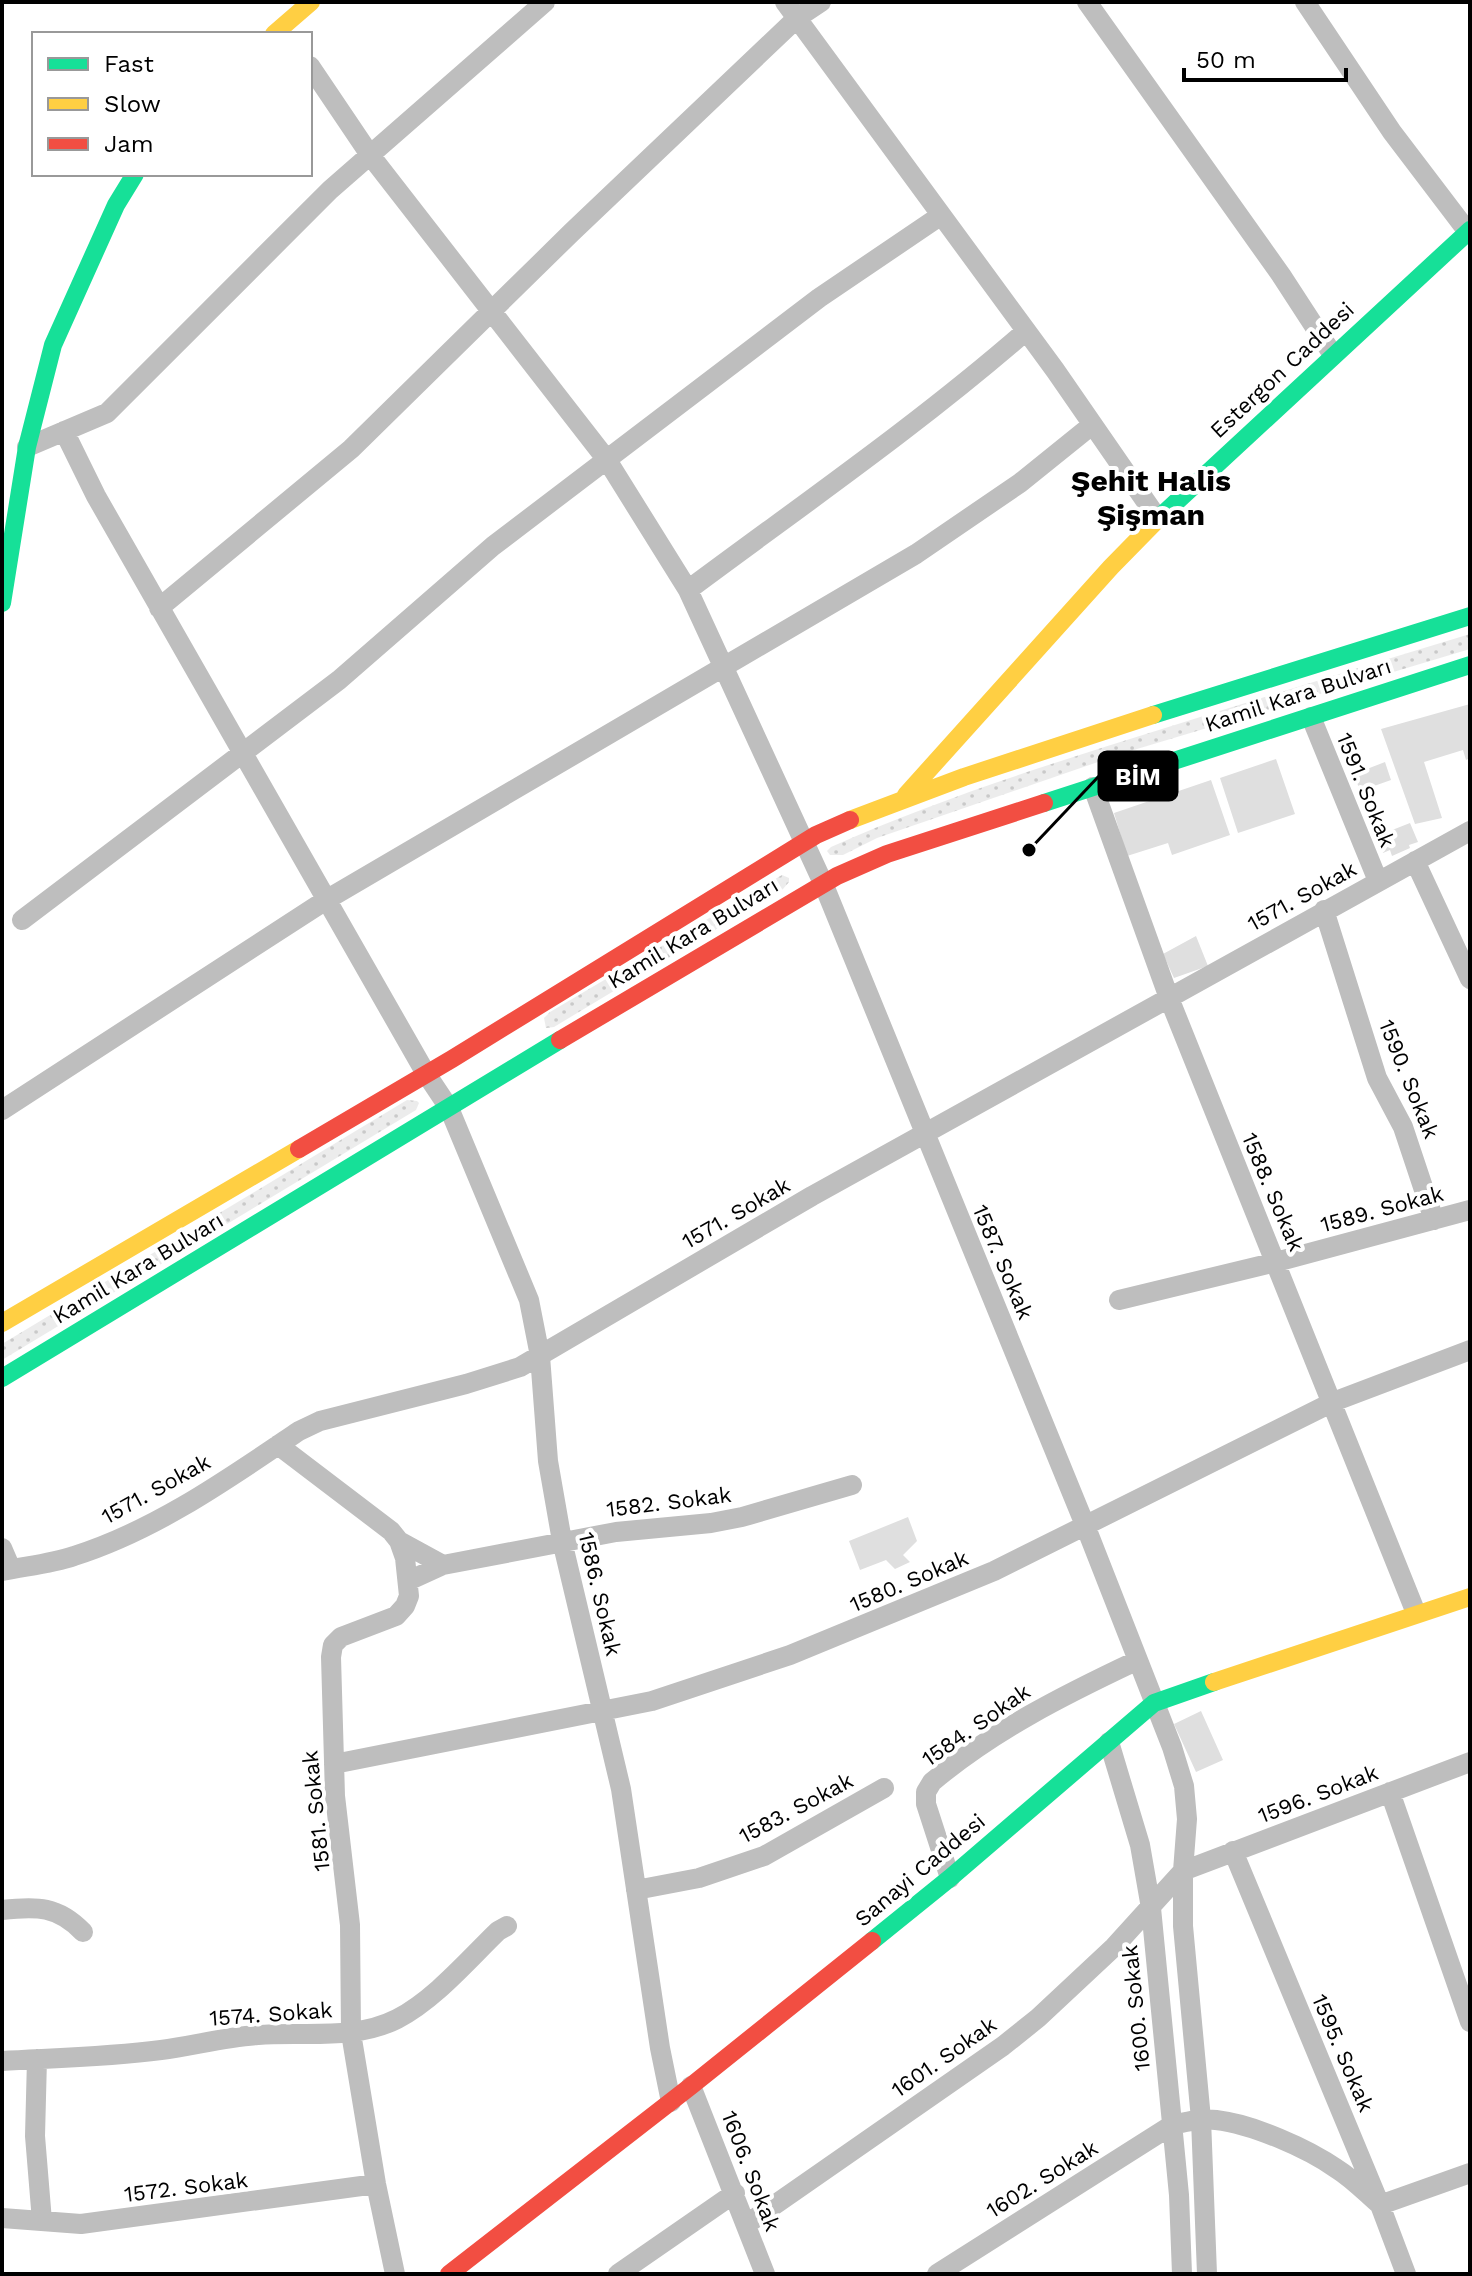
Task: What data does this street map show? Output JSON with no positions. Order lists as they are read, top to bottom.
{
  "streets": {
    "main road": ["Estergon Caddesi", "Kamil Kara Bulvarı", "Sanayi Caddesi"],
    "street": [
      "1591. Sokak",
      "1571. Sokak",
      "1590. Sokak",
      "1588. Sokak",
      "1589. Sokak",
      "1587. Sokak",
      "1582. Sokak",
      "1580. Sokak",
      "1586. Sokak",
      "1584. Sokak",
      "1596. Sokak",
      "1583. Sokak",
      "1581. Sokak",
      "1600. Sokak",
      "1574. Sokak",
      "1595. Sokak",
      "1601. Sokak",
      "1606. Sokak",
      "1602. Sokak",
      "1572. Sokak"
    ]
  },
  "crossings": [
    ["Estergon Caddesi", "Kamil Kara Bulvarı"],
    ["Kamil Kara Bulvarı", "1591. Sokak"],
    ["Kamil Kara Bulvarı", "1588. Sokak"],
    ["Kamil Kara Bulvarı", "1587. Sokak"],
    ["Kamil Kara Bulvarı", "1586. Sokak"],
    ["1591. Sokak", "1571. Sokak"],
    ["1571. Sokak", "1590. Sokak"],
    ["1571. Sokak", "1588. Sokak"],
    ["1571. Sokak", "1587. Sokak"],
    ["1571. Sokak", "1586. Sokak"],
    ["1590. Sokak", "1589. Sokak"],
    ["1588. Sokak", "1589. Sokak"],
    ["1588. Sokak", "1580. Sokak"],
    ["1588. Sokak", "Sanayi Caddesi"],
    ["1587. Sokak", "1580. Sokak"],
    ["1587. Sokak", "1584. Sokak"],
    ["1587. Sokak", "1596. Sokak"],
    ["1587. Sokak", "Sanayi Caddesi"],
    ["1587. Sokak", "1601. Sokak"],
    ["1582. Sokak", "1586. Sokak"],
    ["1582. Sokak", "1581. Sokak"],
    ["1580. Sokak", "1586. Sokak"],
    ["1580. Sokak", "1581. Sokak"],
    ["1586. Sokak", "1583. Sokak"],
    ["1586. Sokak", "Sanayi Caddesi"],
    ["1584. Sokak", "Sanayi Caddesi"],
    ["1596. Sokak", "1595. Sokak"],
    ["1596. Sokak", "1601. Sokak"],
    ["1581. Sokak", "1574. Sokak"],
    ["1581. Sokak", "1572. Sokak"],
    ["Sanayi Caddesi", "1600. Sokak"],
    ["Sanayi Caddesi", "1606. Sokak"],
    ["1600. Sokak", "1601. Sokak"],
    ["1600. Sokak", "1602. Sokak"],
    ["1601. Sokak", "1606. Sokak"]
  ],
  "districts": ["Şehit Halis Şişman"],
  "places": ["BİM"],
  "legend": ["Fast", "Slow", "Jam"],
  "scale_bar": "50 m"
}
